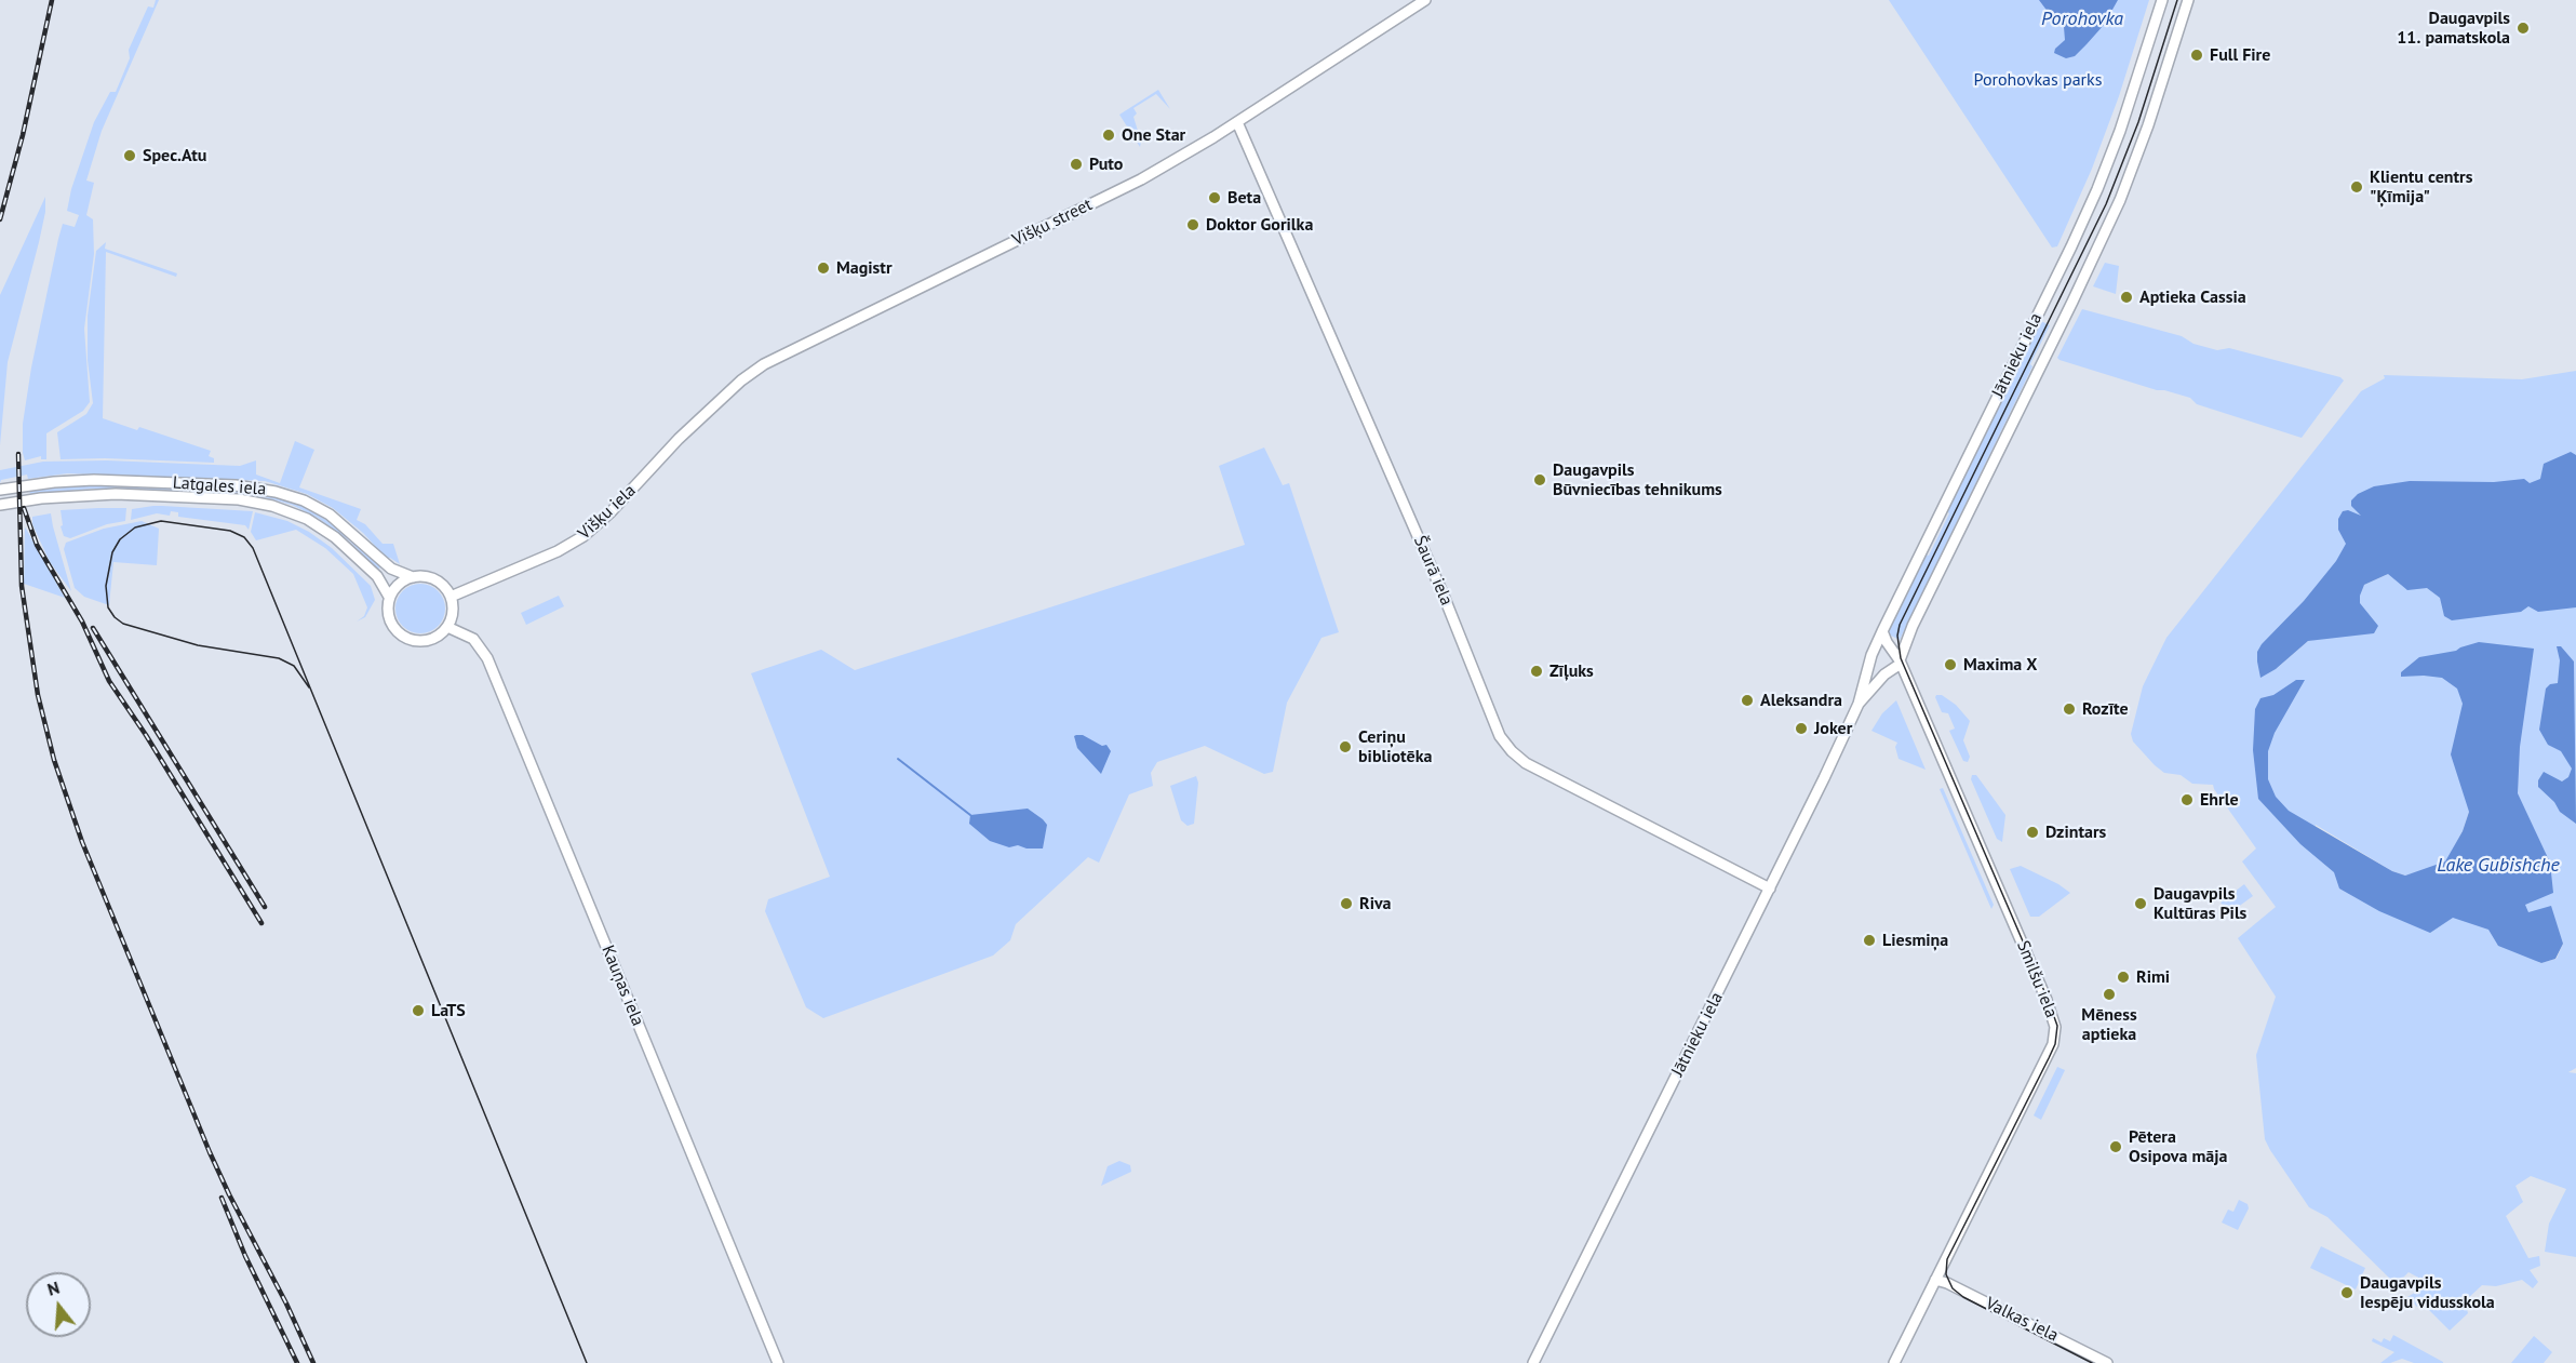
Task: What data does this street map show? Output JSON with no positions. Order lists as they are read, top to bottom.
{
  "streets": {
    "street": [
      "Višķu street",
      "Jātnieku iela",
      "Latgales iela",
      "Šaurā iela",
      "Smilšu iela",
      "Kauņas iela",
      "Valkas iela"
    ]
  },
  "crossings": [
    ["Višķu street", "Latgales iela"],
    ["Višķu street", "Šaurā iela"],
    ["Višķu street", "Kauņas iela"],
    ["Jātnieku iela", "Šaurā iela"],
    ["Jātnieku iela", "Smilšu iela"],
    ["Latgales iela", "Kauņas iela"],
    ["Smilšu iela", "Valkas iela"]
  ],
  "water": ["Porohovka", "Lake Gubishche"],
  "parks": ["Porohovkas parks"],
  "places": [
    "Daugavpils 11. pamatskola",
    "Full Fire",
    "One Star",
    "Spec.Atu",
    "Puto",
    "Klientu centrs \"Ķīmija\"",
    "Beta",
    "Doktor Gorilka",
    "Magistr",
    "Aptieka Cassia",
    "Daugavpils Būvniecības tehnikums",
    "Maxima X",
    "Zīļuks",
    "Aleksandra",
    "Rozīte",
    "Joker",
    "Ceriņu bibliotēka",
    "Ehrle",
    "Dzintars",
    "Riva",
    "Daugavpils Kultūras Pils",
    "Liesmiņa",
    "Rimi",
    "Mēness aptieka",
    "LaTS",
    "Pētera Osipova māja",
    "Daugavpils Iespēju vidusskola"
  ],
  "north": "top"
}
